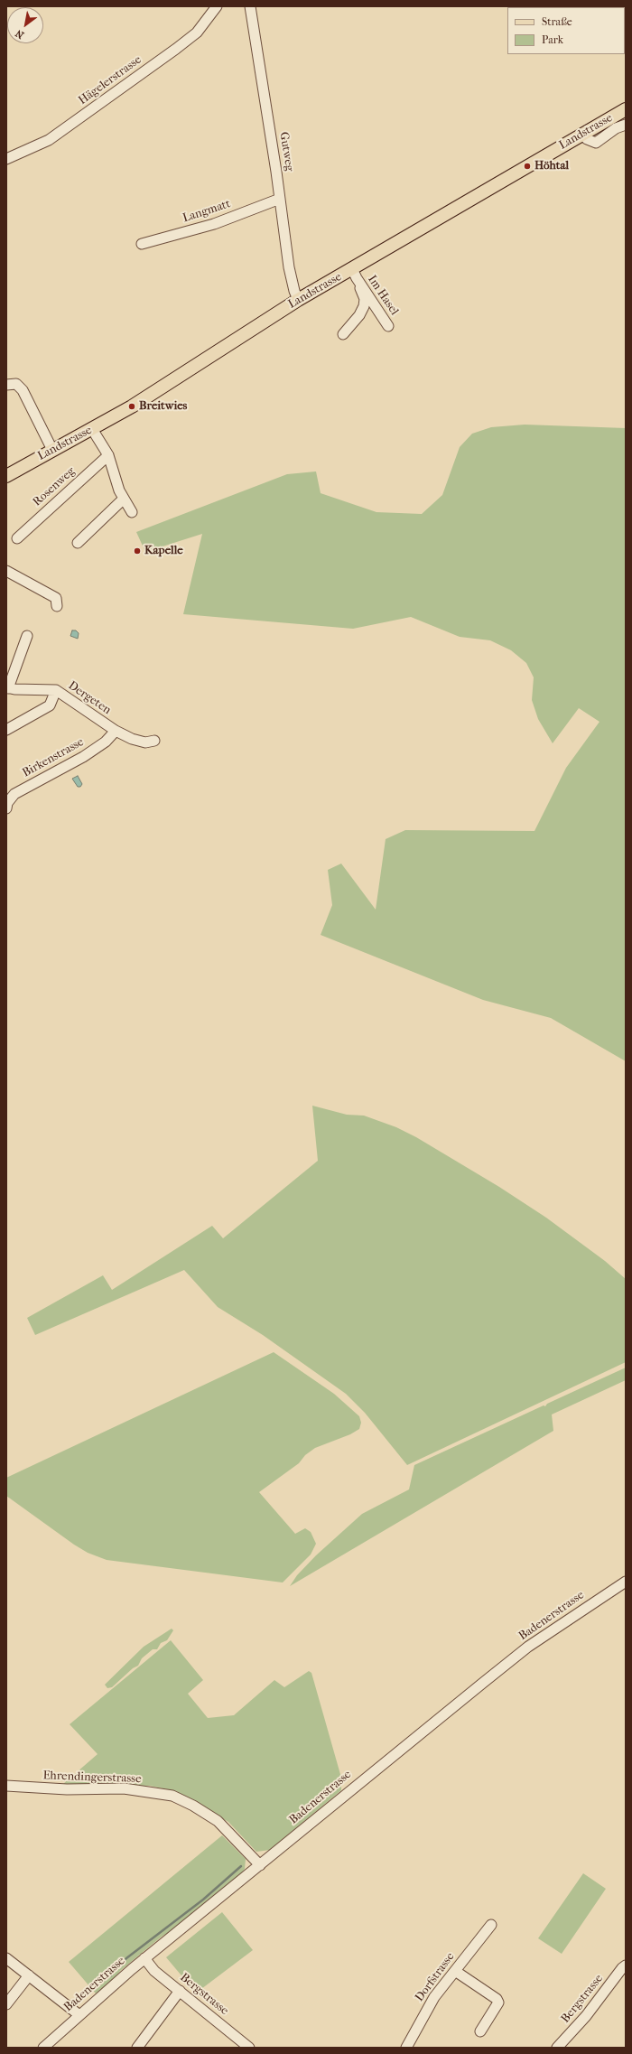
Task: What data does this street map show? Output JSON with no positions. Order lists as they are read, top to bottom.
{
  "streets": {
    "main road": ["Landstrasse"],
    "street": [
      "Hägelerstrasse",
      "Gutweg",
      "Langmatt",
      "Im Hasel",
      "Rosenweg",
      "Dergeten",
      "Birkenstrasse",
      "Badenerstrasse",
      "Ehrendingerstrasse",
      "Dorfstrasse",
      "Bergstrasse"
    ]
  },
  "crossings": [
    ["Landstrasse", "Gutweg"],
    ["Landstrasse", "Im Hasel"],
    ["Gutweg", "Langmatt"],
    ["Dergeten", "Birkenstrasse"],
    ["Badenerstrasse", "Ehrendingerstrasse"],
    ["Badenerstrasse", "Bergstrasse"]
  ],
  "places": ["Höhtal", "Breitwies", "Kapelle"],
  "legend": ["Straße", "Park"],
  "north": "bottom left"
}
